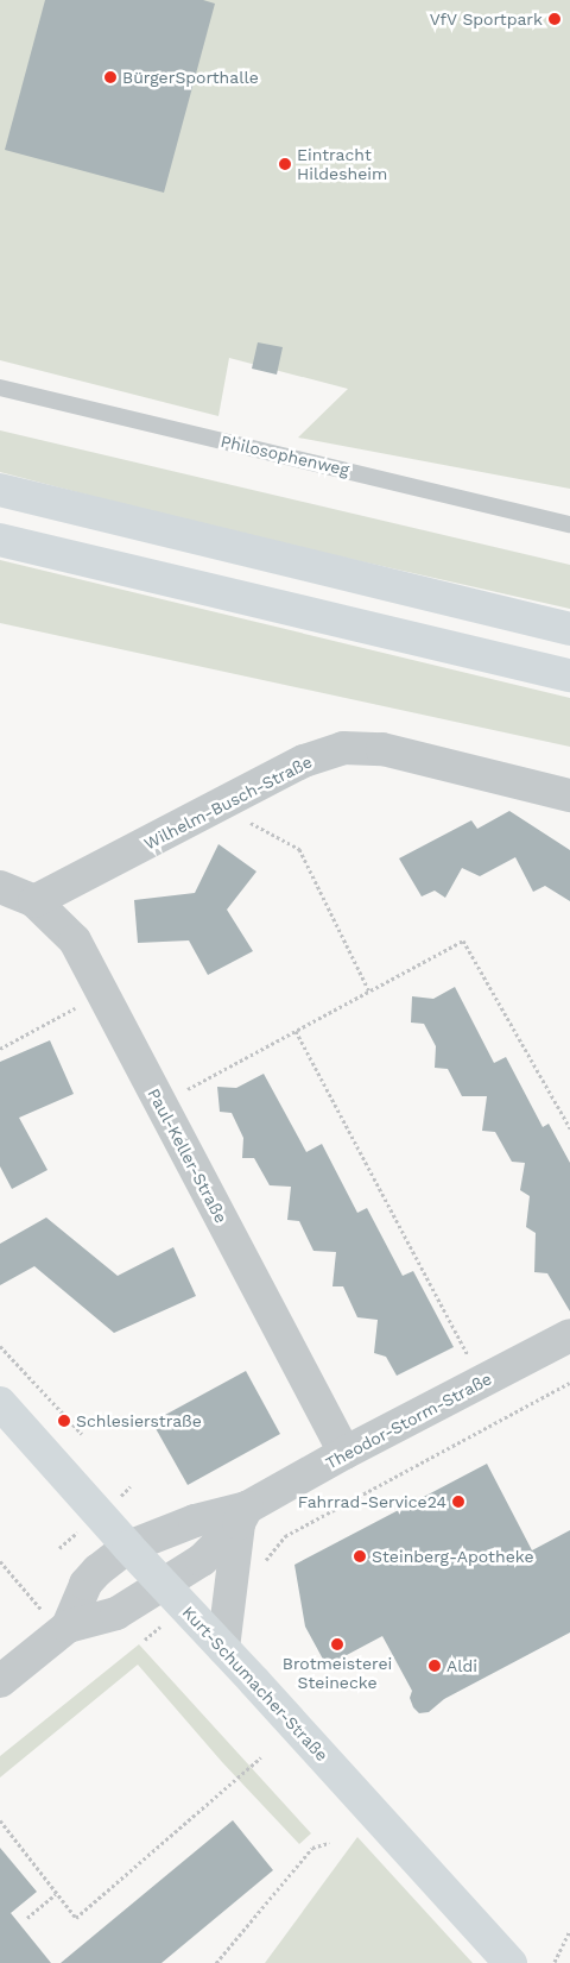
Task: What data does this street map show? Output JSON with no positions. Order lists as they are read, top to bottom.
{
  "streets": {
    "main road": ["Kurt-Schumacher-Straße"],
    "street": ["Wilhelm-Busch-Straße", "Paul-Keller-Straße", "Theodor-Storm-Straße"],
    "lane": ["Philosophenweg"]
  },
  "crossings": [
    ["Wilhelm-Busch-Straße", "Paul-Keller-Straße"],
    ["Paul-Keller-Straße", "Theodor-Storm-Straße"],
    ["Theodor-Storm-Straße", "Kurt-Schumacher-Straße"]
  ],
  "places": [
    "VfV Sportpark",
    "BürgerSporthalle",
    "Eintracht Hildesheim",
    "Schlesierstraße",
    "Fahrrad-Service24",
    "Steinberg-Apotheke",
    "Brotmeisterei Steinecke",
    "Aldi"
  ]
}
